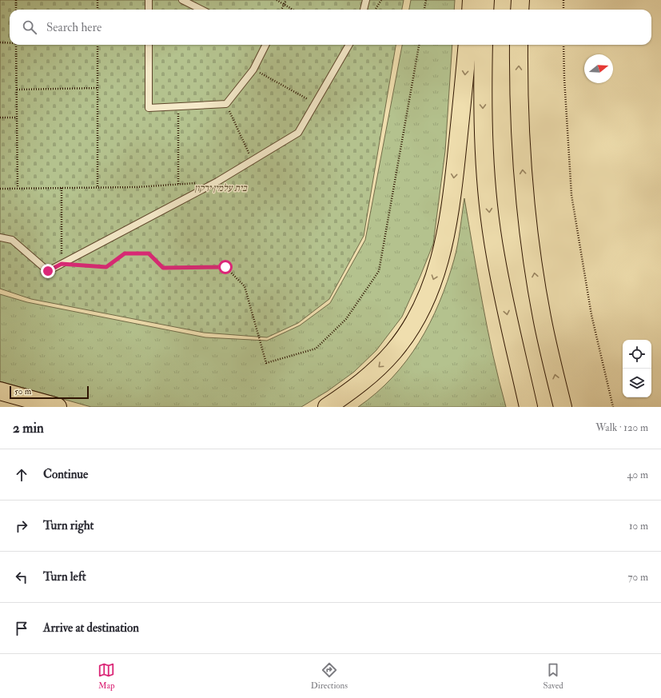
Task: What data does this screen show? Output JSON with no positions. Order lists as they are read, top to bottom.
{
  "parks": ["בית עלמין ירקון"],
  "scale_bar": "50 m",
  "north": "right",
  "page": {
    "search": "Search here",
    "scale": "50 m",
    "heading": ["2 min", "Walk · 120 m"],
    "list": [
      ["Continue", "40 m"],
      ["Turn right", "10 m"],
      ["Turn left", "70 m"],
      "Arrive at destination"
    ],
    "nav": ["Map", "Directions", "Saved"]
  }
}
